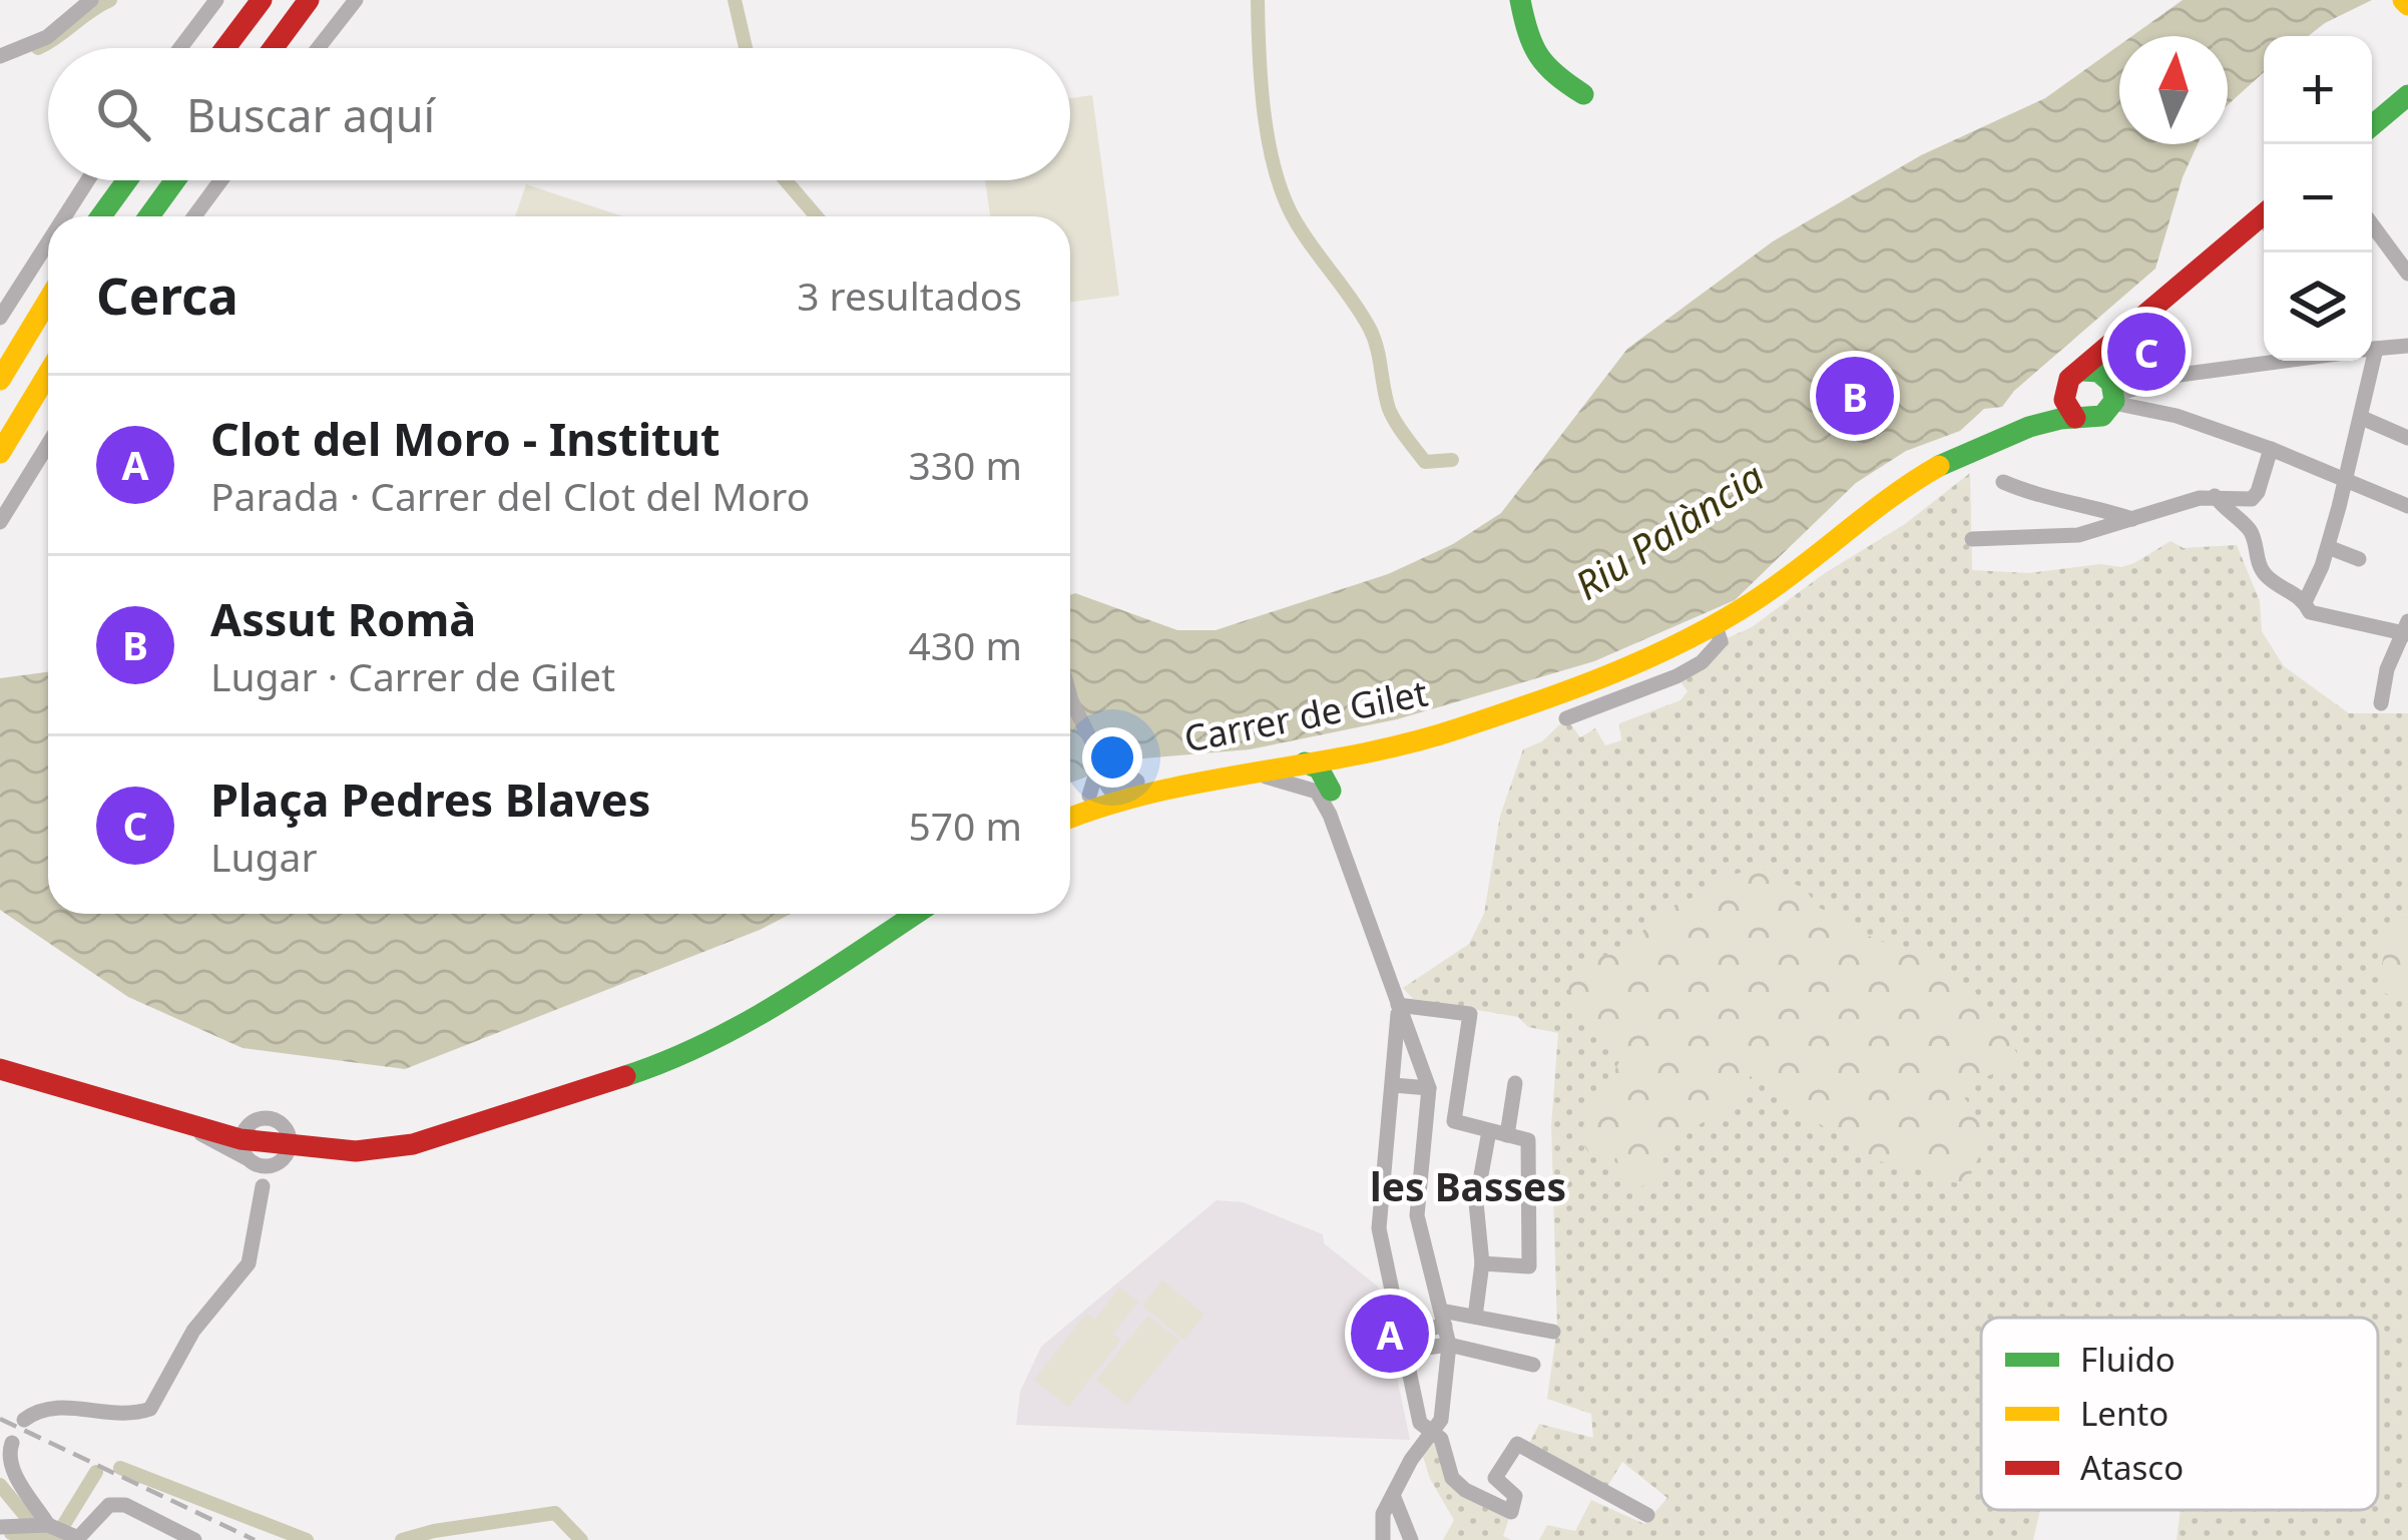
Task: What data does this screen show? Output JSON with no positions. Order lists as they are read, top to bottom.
{
  "streets": {
    "main road": ["Carrer de Gilet"]
  },
  "districts": ["les Basses"],
  "water": ["Riu Palància"],
  "legend": ["Fluido", "Lento", "Atasco"],
  "north": "top",
  "page": {
    "map_buttons": ["+", "−"],
    "search": "Buscar aquí",
    "heading": ["Cerca", "3 resultados"],
    "pins": ["C", "B", "A"],
    "list": [
      {
        "mark": "A",
        "name": "Clot del Moro - Institut",
        "note": "Parada · Carrer del Clot del Moro",
        "value": "330 m"
      },
      {
        "mark": "B",
        "name": "Assut Romà",
        "note": "Lugar · Carrer de Gilet",
        "value": "430 m"
      },
      {
        "mark": "C",
        "name": "Plaça Pedres Blaves",
        "note": "Lugar",
        "value": "570 m"
      }
    ]
  }
}
